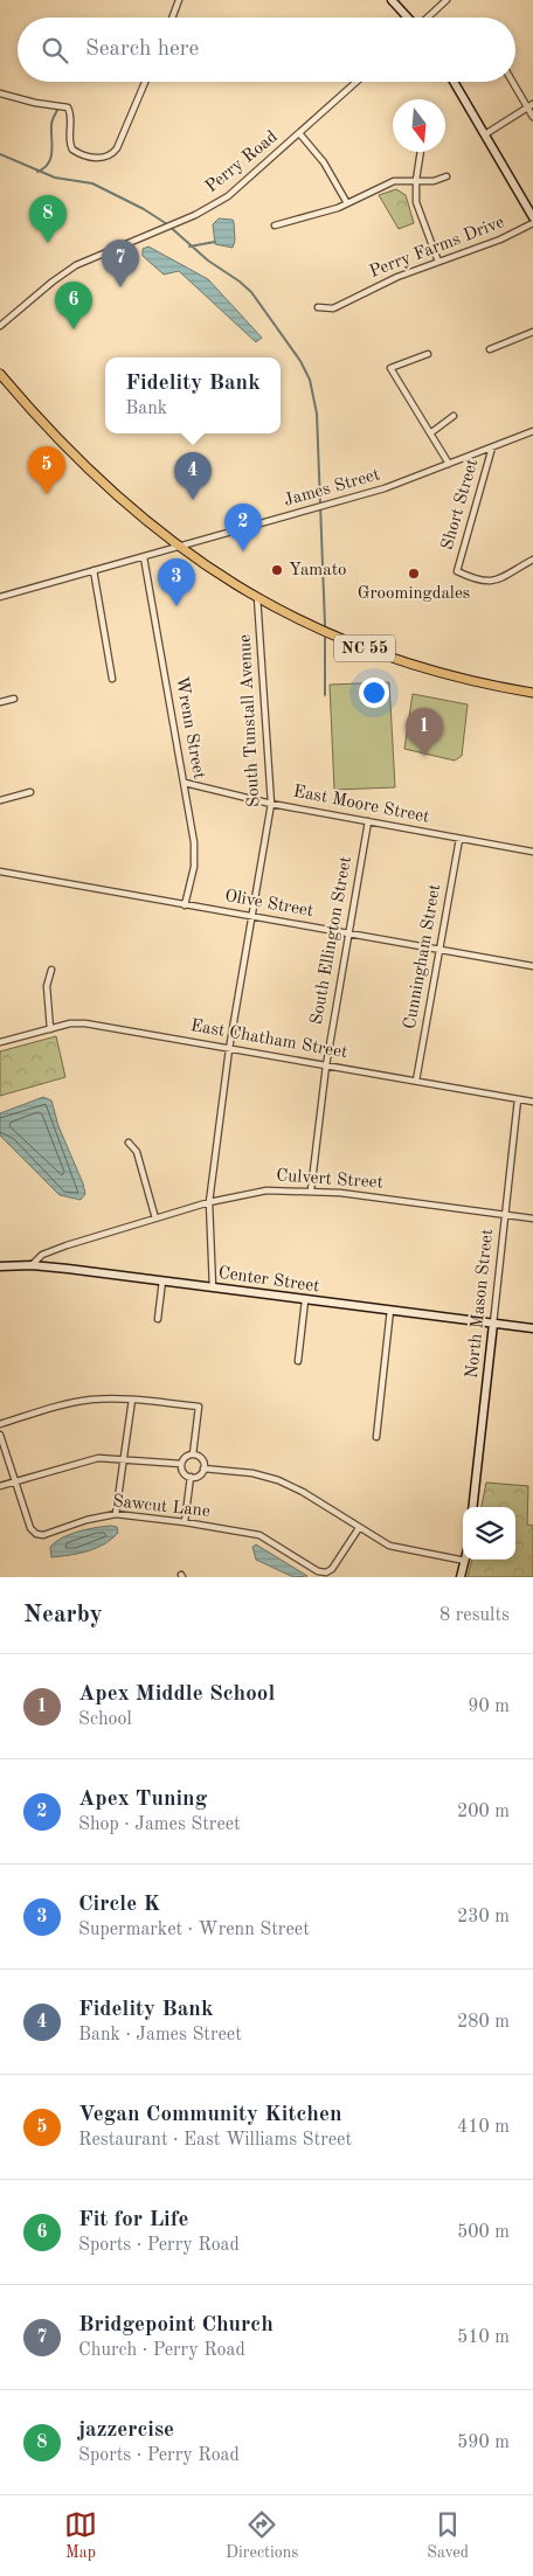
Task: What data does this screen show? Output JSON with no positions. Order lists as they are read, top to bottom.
{
  "streets": {
    "main road": ["NC 55", "Center Street", "North Mason Street"],
    "street": [
      "Perry Road",
      "Perry Farms Drive",
      "James Street",
      "Short Street",
      "South Tunstall Avenue",
      "Wrenn Street",
      "East Moore Street",
      "Olive Street",
      "South Ellington Street",
      "Cunningham Street",
      "East Chatham Street",
      "Culvert Street",
      "Sawcut Lane"
    ]
  },
  "crossings": [
    ["James Street", "Short Street"],
    ["James Street", "NC 55"],
    ["James Street", "Wrenn Street"],
    ["NC 55", "South Tunstall Avenue"],
    ["South Tunstall Avenue", "East Moore Street"],
    ["South Tunstall Avenue", "Olive Street"],
    ["South Tunstall Avenue", "East Chatham Street"],
    ["South Tunstall Avenue", "Culvert Street"],
    ["South Tunstall Avenue", "Center Street"],
    ["Wrenn Street", "East Moore Street"],
    ["Wrenn Street", "Olive Street"],
    ["East Moore Street", "South Ellington Street"],
    ["East Moore Street", "Cunningham Street"],
    ["Olive Street", "South Ellington Street"],
    ["Olive Street", "Cunningham Street"],
    ["South Ellington Street", "East Chatham Street"],
    ["South Ellington Street", "Culvert Street"],
    ["Cunningham Street", "East Chatham Street"],
    ["East Chatham Street", "North Mason Street"],
    ["Culvert Street", "Center Street"],
    ["Culvert Street", "North Mason Street"],
    ["Center Street", "North Mason Street"]
  ],
  "places": ["Yamato", "Groomingdales"],
  "north": "bottom",
  "page": {
    "search": "Search here",
    "pins": [
      "8",
      "7",
      "6",
      "5",
      "4",
      "2",
      "3",
      "1"
    ],
    "popup": ["Fidelity Bank", "Bank"],
    "heading": ["Nearby", "8 results"],
    "list": [
      {
        "mark": "1",
        "name": "Apex Middle School",
        "note": "School",
        "value": "90 m"
      },
      {
        "mark": "2",
        "name": "Apex Tuning",
        "note": "Shop · James Street",
        "value": "200 m"
      },
      {
        "mark": "3",
        "name": "Circle K",
        "note": "Supermarket · Wrenn Street",
        "value": "230 m"
      },
      {
        "mark": "4",
        "name": "Fidelity Bank",
        "note": "Bank · James Street",
        "value": "280 m"
      },
      {
        "mark": "5",
        "name": "Vegan Community Kitchen",
        "note": "Restaurant · East Williams Street",
        "value": "410 m"
      },
      {
        "mark": "6",
        "name": "Fit for Life",
        "note": "Sports · Perry Road",
        "value": "500 m"
      },
      {
        "mark": "7",
        "name": "Bridgepoint Church",
        "note": "Church · Perry Road",
        "value": "510 m"
      },
      {
        "mark": "8",
        "name": "jazzercise",
        "note": "Sports · Perry Road",
        "value": "590 m"
      }
    ],
    "nav": ["Map", "Directions", "Saved"]
  }
}
